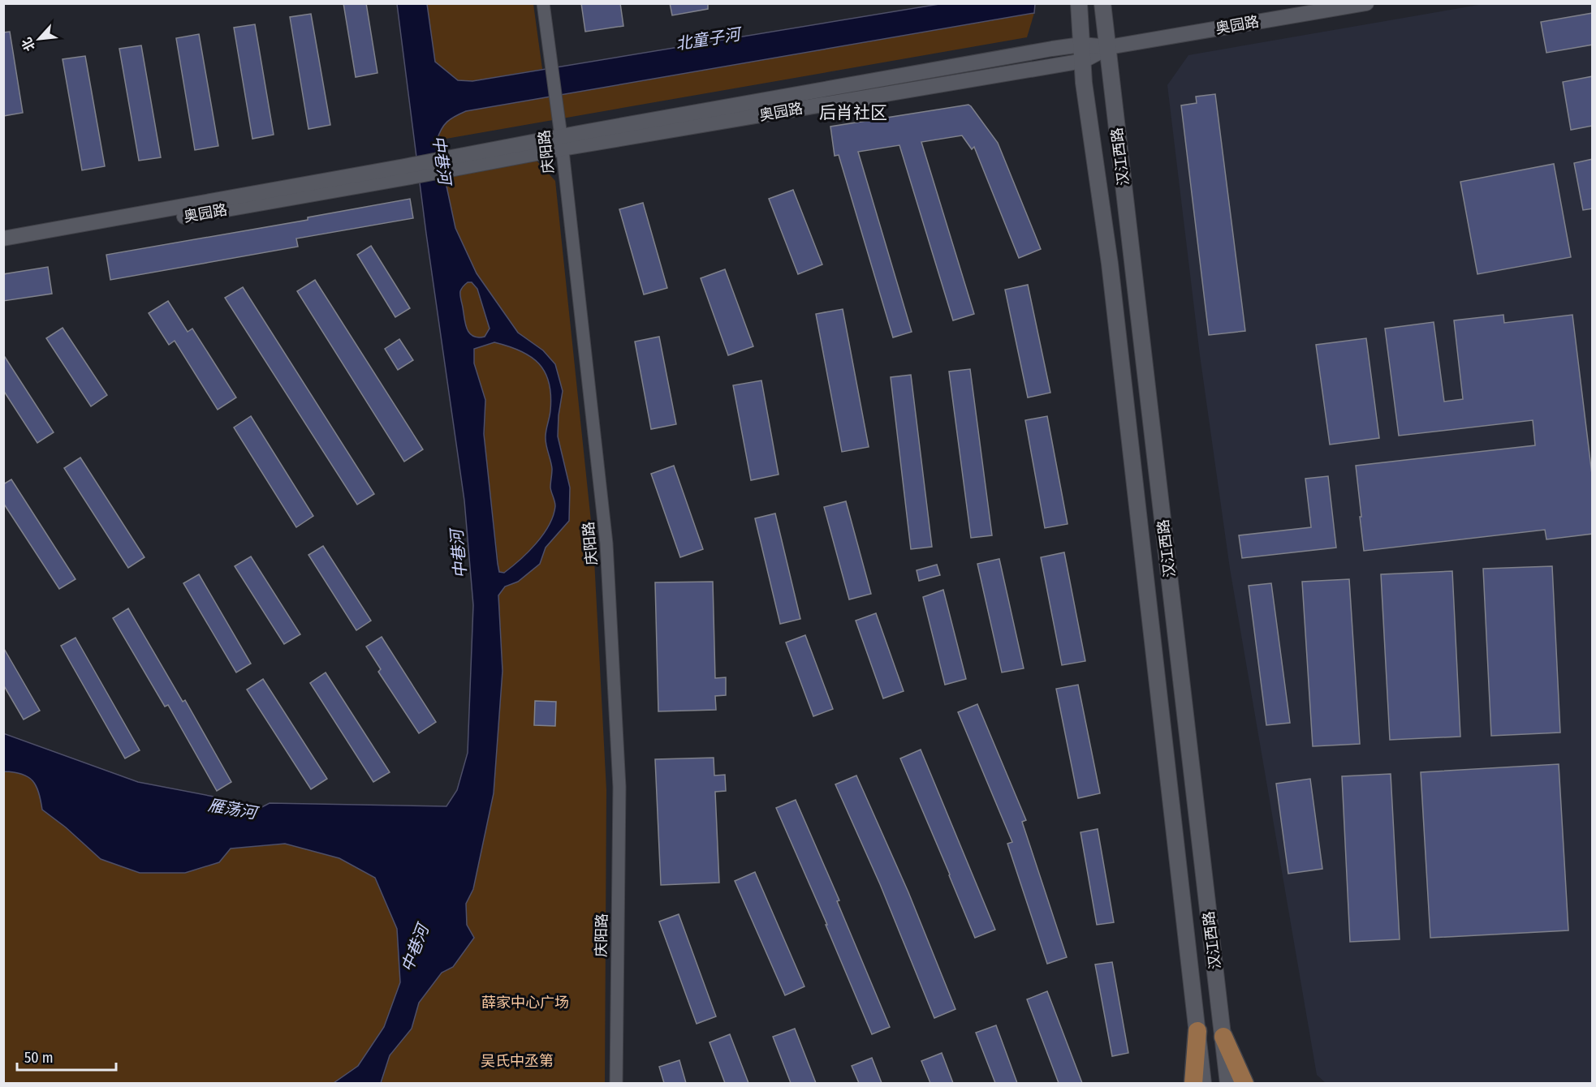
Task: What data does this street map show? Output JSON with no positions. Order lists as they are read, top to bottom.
{
  "streets": {
    "main road": ["汉江西路"],
    "street": ["奥园路", "庆阳路"]
  },
  "crossings": [
    ["奥园路", "庆阳路"],
    ["奥园路", "汉江西路"]
  ],
  "districts": ["后肖社区"],
  "water": ["北童子河", "中巷河", "雁荡河"],
  "parks": ["薛家中心广场", "吴氏中丞第"],
  "scale_bar": "50 m",
  "north": "bottom left"
}
